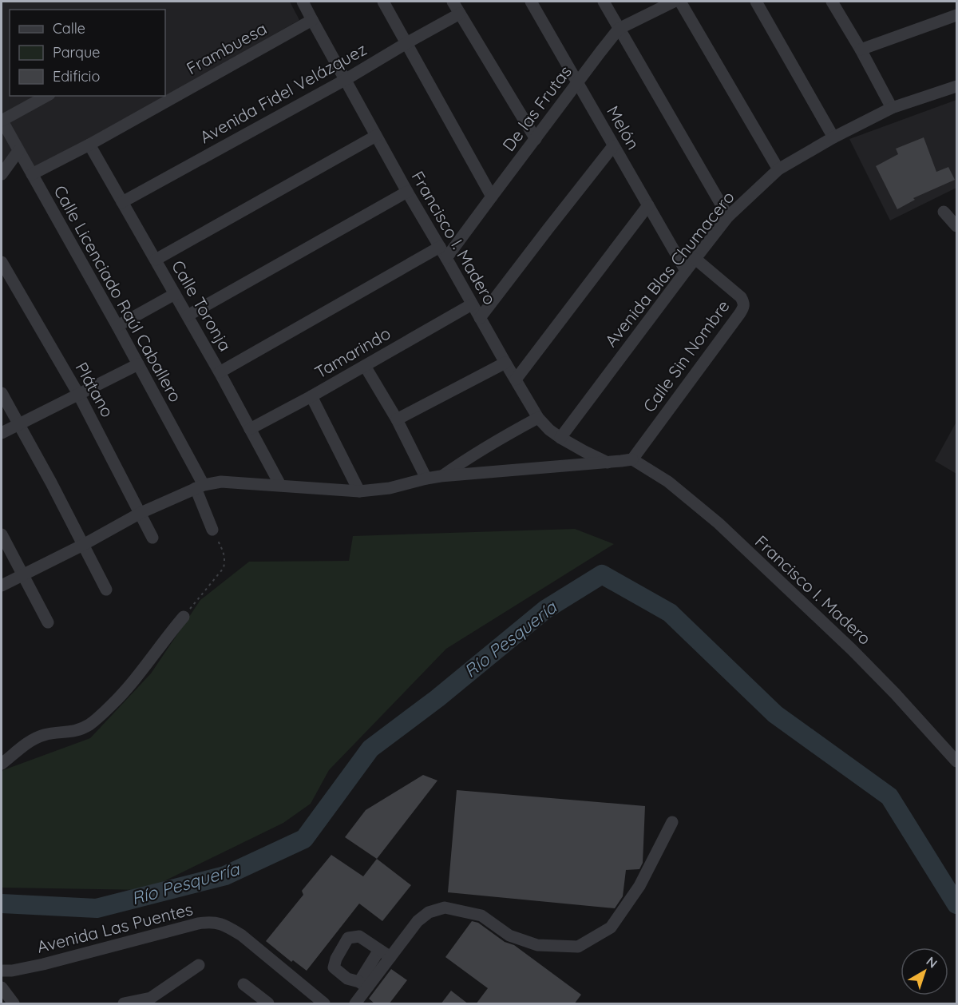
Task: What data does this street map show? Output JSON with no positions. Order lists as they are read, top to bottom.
{
  "streets": {
    "street": [
      "Frambuesa",
      "Avenida Fidel Velázquez",
      "De las Frutas",
      "Melón",
      "Francisco I. Madero",
      "Avenida Blas Chumacero",
      "Calle Licenciado Raúl Caballero",
      "Calle Toronja",
      "Tamarindo",
      "Calle Sin Nombre",
      "Plátano",
      "Avenida Las Puentes"
    ]
  },
  "crossings": [
    ["Frambuesa", "Francisco I. Madero"],
    ["Frambuesa", "Calle Licenciado Raúl Caballero"],
    ["Frambuesa", "Calle Toronja"],
    ["Avenida Fidel Velázquez", "Francisco I. Madero"],
    ["Avenida Fidel Velázquez", "Calle Toronja"],
    ["De las Frutas", "Melón"],
    ["De las Frutas", "Francisco I. Madero"],
    ["Melón", "Avenida Blas Chumacero"],
    ["Francisco I. Madero", "Avenida Blas Chumacero"],
    ["Francisco I. Madero", "Tamarindo"],
    ["Francisco I. Madero", "Calle Sin Nombre"],
    ["Avenida Blas Chumacero", "Calle Sin Nombre"],
    ["Calle Toronja", "Tamarindo"]
  ],
  "water": ["Río Pesquería"],
  "legend": ["Calle", "Parque", "Edificio"],
  "north": "top right"
}
